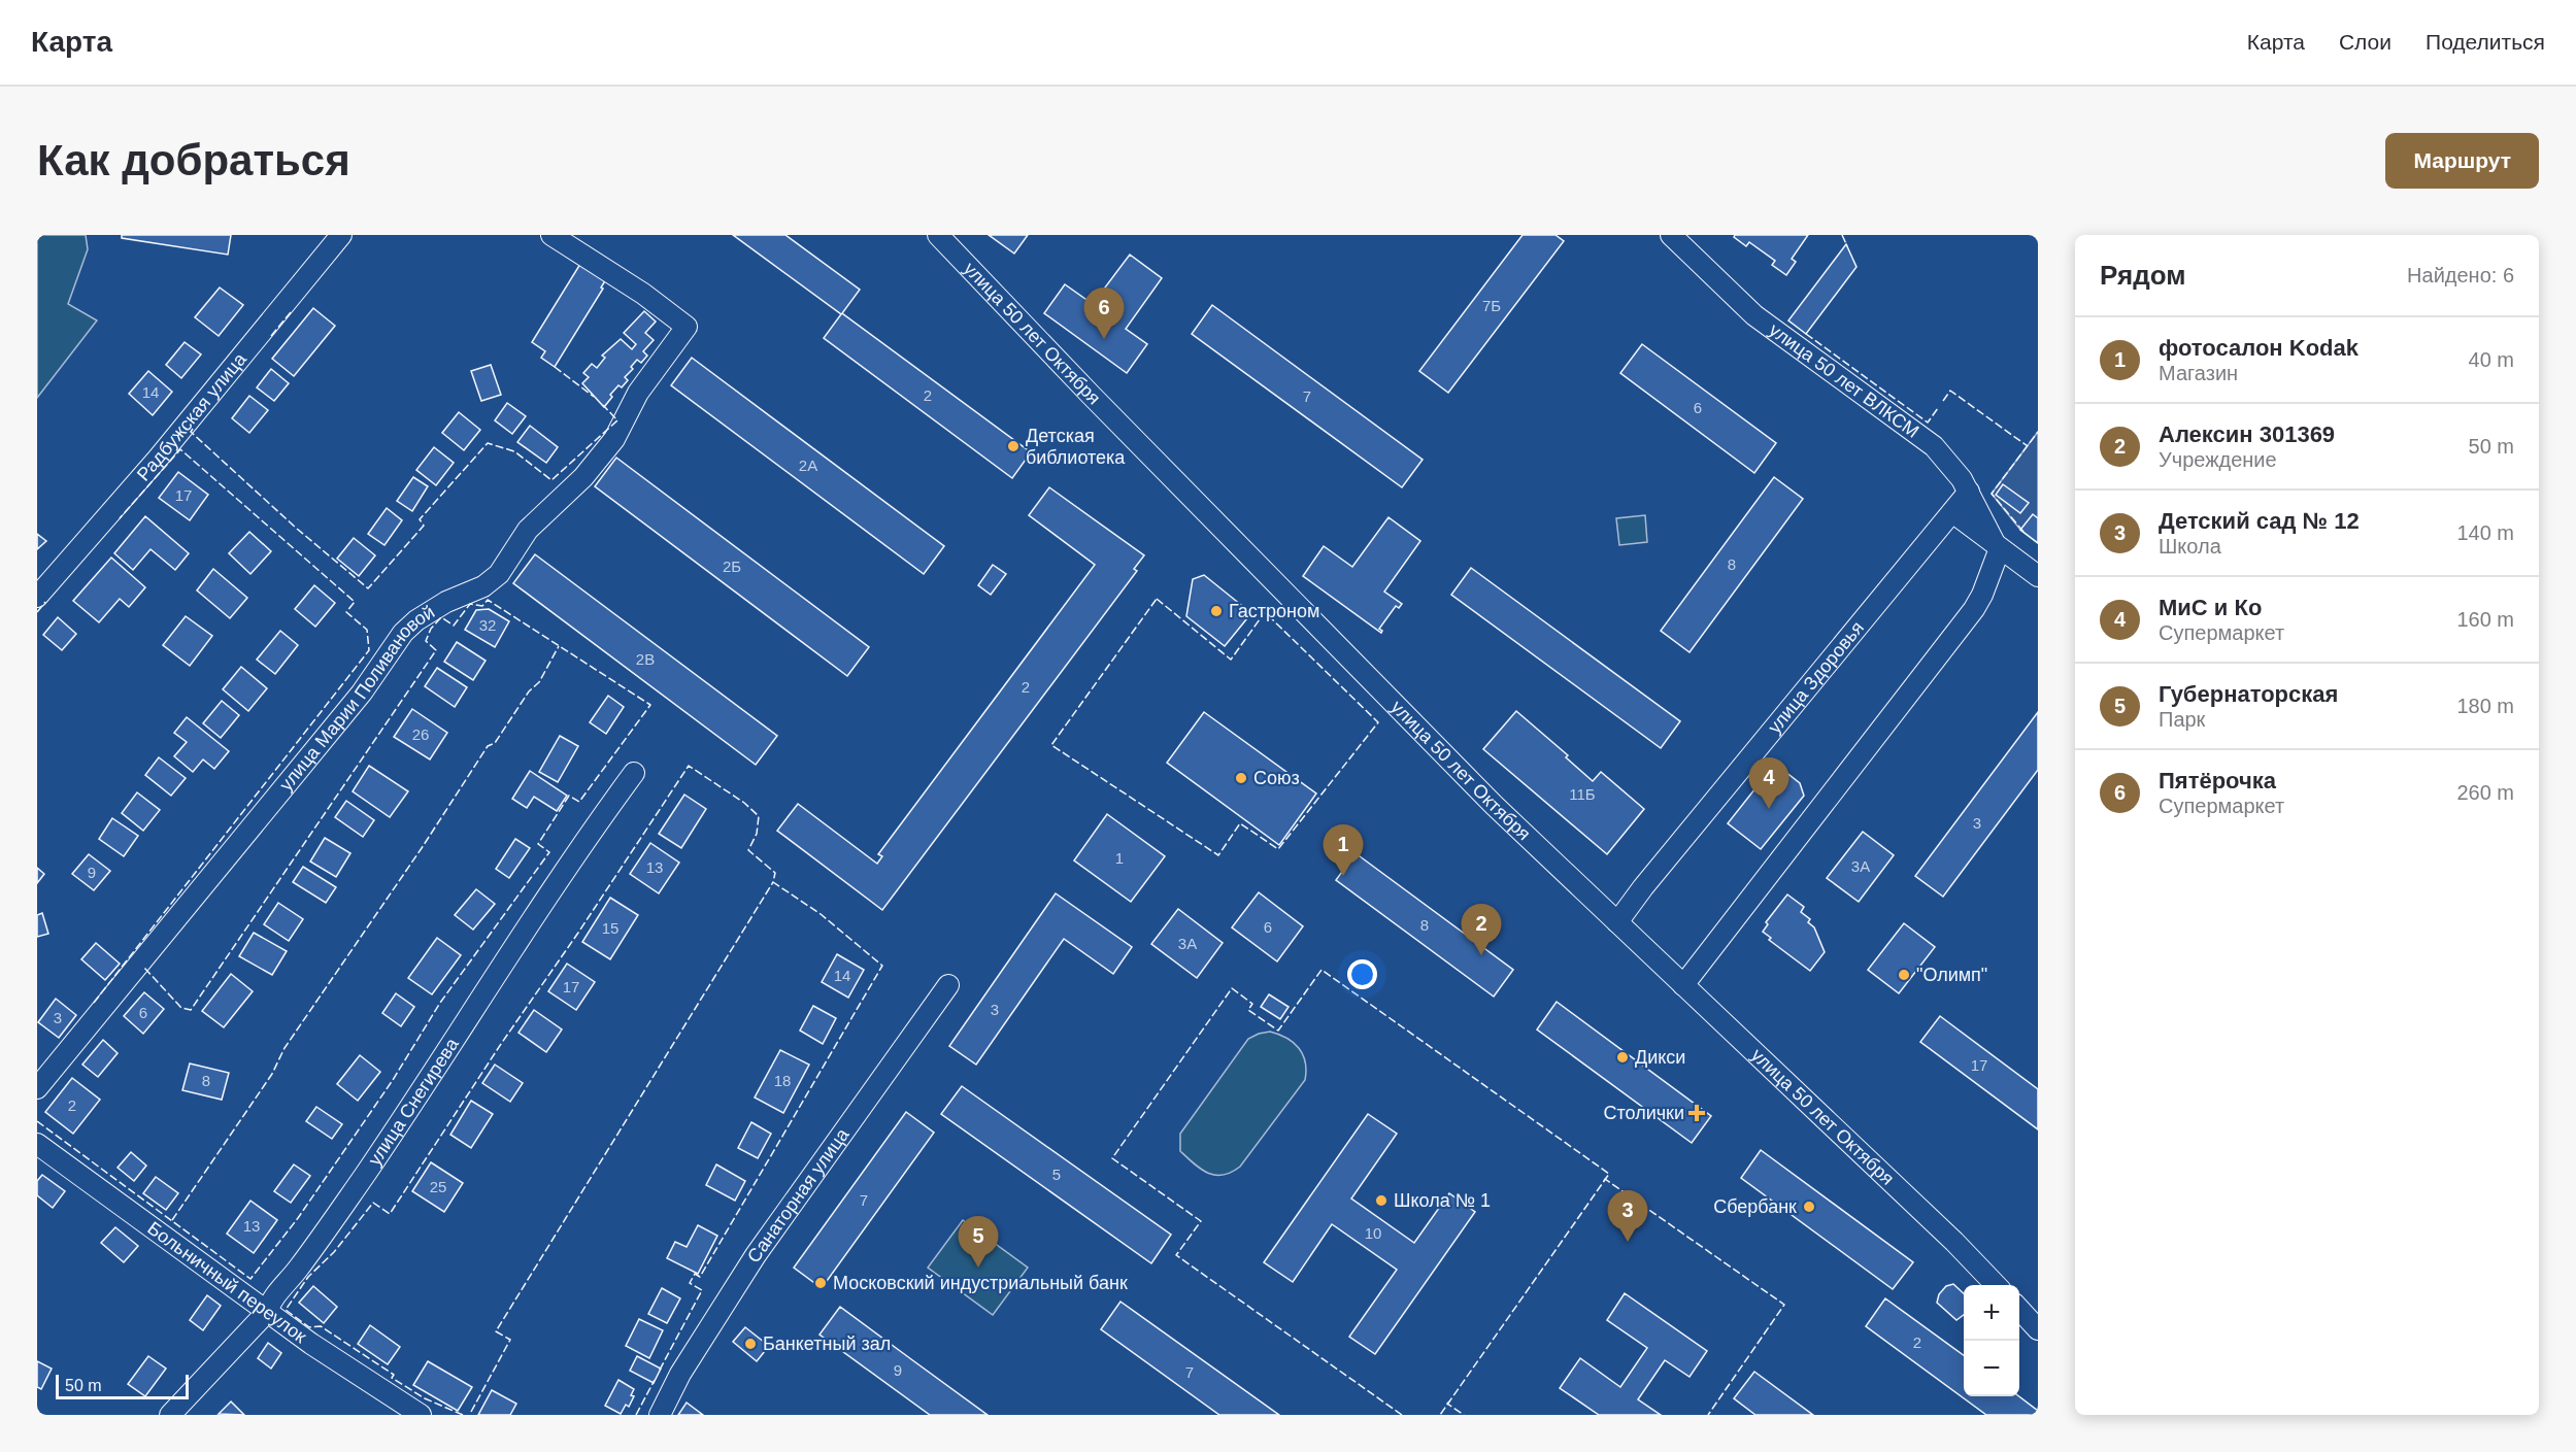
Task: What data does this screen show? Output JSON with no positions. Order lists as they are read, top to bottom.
{
  "streets": {
    "street": [
      "улица 50 лет Октября",
      "улица 50 лет ВЛКСМ",
      "Радбужская улица",
      "улица Здоровья",
      "улица Марии Поливановой",
      "улица Снегирева",
      "Санаторная улица",
      "Больничный переулок"
    ]
  },
  "crossings": [
    ["улица 50 лет Октября", "улица Здоровья"],
    ["улица 50 лет ВЛКСМ", "улица Здоровья"],
    ["улица Снегирева", "Больничный переулок"]
  ],
  "places": {
    "other": [
      "Детская библиотека",
      "Гастроном",
      "Союз",
      "\"Олимп\"",
      "Дикси",
      "Школа № 1",
      "Сбербанк",
      "Московский индустриальный банк",
      "Банкетный зал"
    ],
    "health": ["Столички"]
  },
  "house_numbers": [
    "7Б",
    "14",
    "2",
    "7",
    "6",
    "2А",
    "17",
    "8",
    "2Б",
    "32",
    "2В",
    "2",
    "26",
    "11Б",
    "3",
    "1",
    "3А",
    "13",
    "9",
    "8",
    "6",
    "15",
    "3А",
    "14",
    "17",
    "3",
    "6",
    "3",
    "17",
    "8",
    "18",
    "2",
    "5",
    "25",
    "7",
    "13",
    "10",
    "2",
    "9",
    "7"
  ],
  "scale_bar": "50 m",
  "page": {
    "header": "Карта",
    "nav": ["Карта", "Слои", "Поделиться"],
    "buttons": "Маршрут",
    "title": "Как добраться",
    "heading": ["Рядом", "Найдено: 6"],
    "pins": [
      "6",
      "4",
      "1",
      "2",
      "3",
      "5"
    ],
    "list": [
      {
        "mark": "1",
        "name": "фотосалон Kodak",
        "note": "Магазин",
        "value": "40 m"
      },
      {
        "mark": "2",
        "name": "Алексин 301369",
        "note": "Учреждение",
        "value": "50 m"
      },
      {
        "mark": "3",
        "name": "Детский сад № 12",
        "note": "Школа",
        "value": "140 m"
      },
      {
        "mark": "4",
        "name": "МиС и Ко",
        "note": "Супермаркет",
        "value": "160 m"
      },
      {
        "mark": "5",
        "name": "Губернаторская",
        "note": "Парк",
        "value": "180 m"
      },
      {
        "mark": "6",
        "name": "Пятёрочка",
        "note": "Супермаркет",
        "value": "260 m"
      }
    ],
    "map_buttons": ["+", "−"],
    "scale": "50 m"
  }
}
